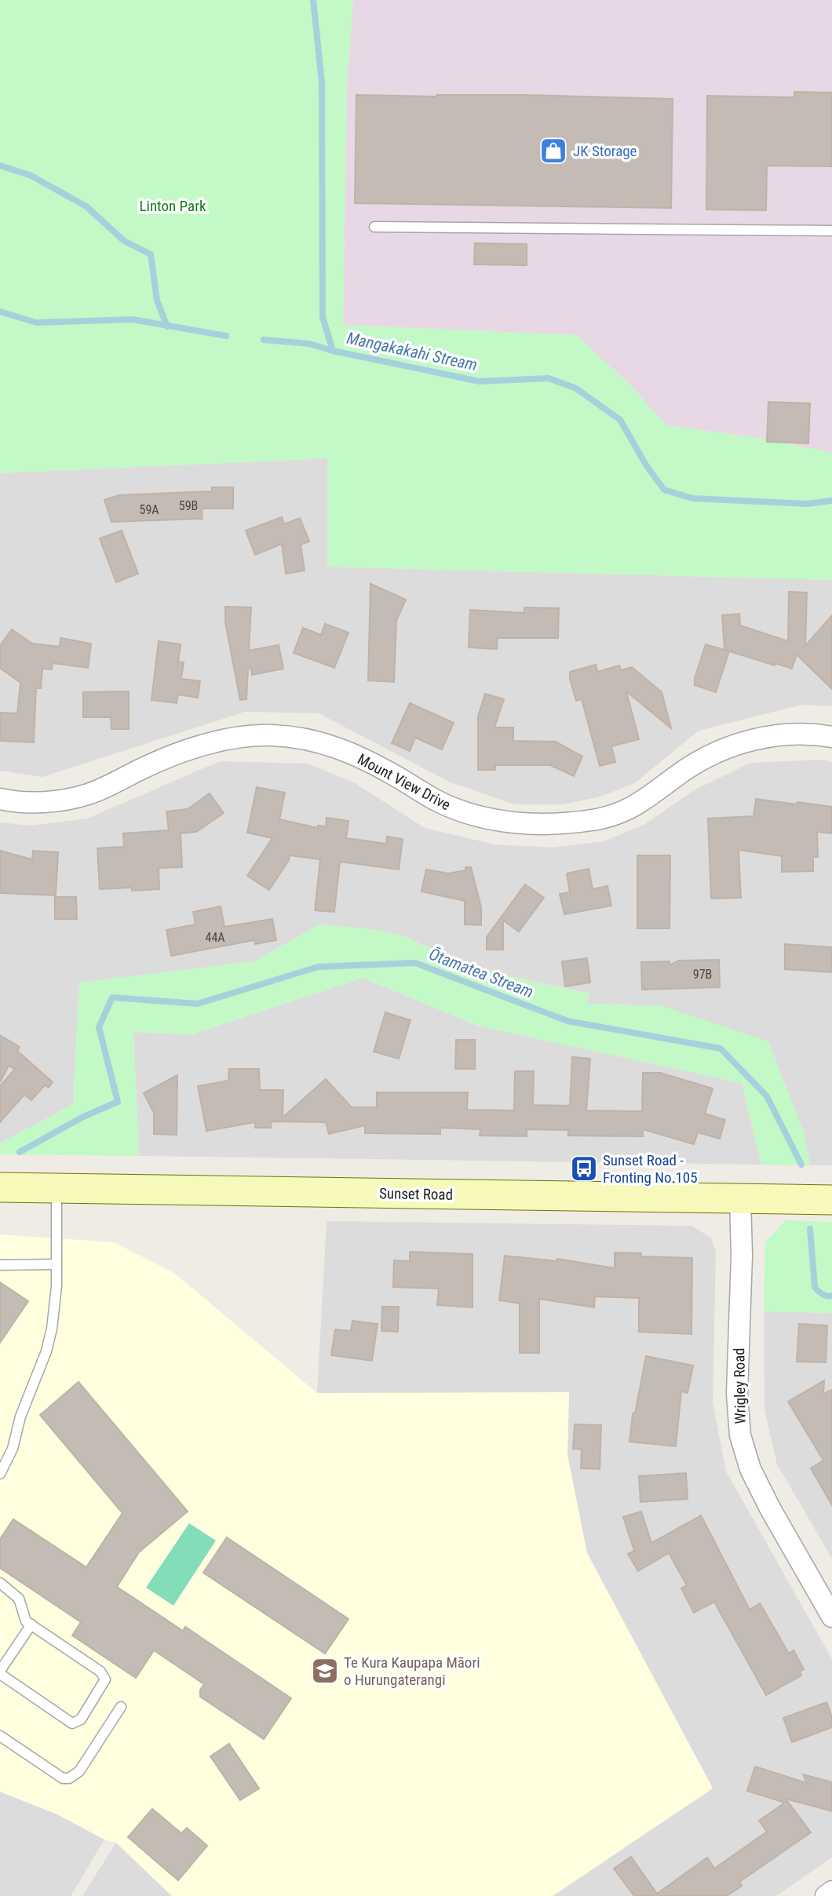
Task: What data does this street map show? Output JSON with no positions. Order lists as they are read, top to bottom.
{
  "streets": {
    "main road": ["Sunset Road"],
    "street": ["Mount View Drive", "Wrigley Road"]
  },
  "crossings": [
    ["Sunset Road", "Wrigley Road"]
  ],
  "water": ["Mangakakahi Stream", "Ōtamatea Stream"],
  "parks": ["Linton Park"],
  "places": {
    "shop": ["JK Storage"],
    "bus stop": ["Sunset Road - Fronting No.105"],
    "school or university": ["Te Kura Kaupapa Māori o Hurungaterangi"]
  },
  "house_numbers": [
    "59B",
    "59A",
    "44A",
    "97B"
  ]
}
